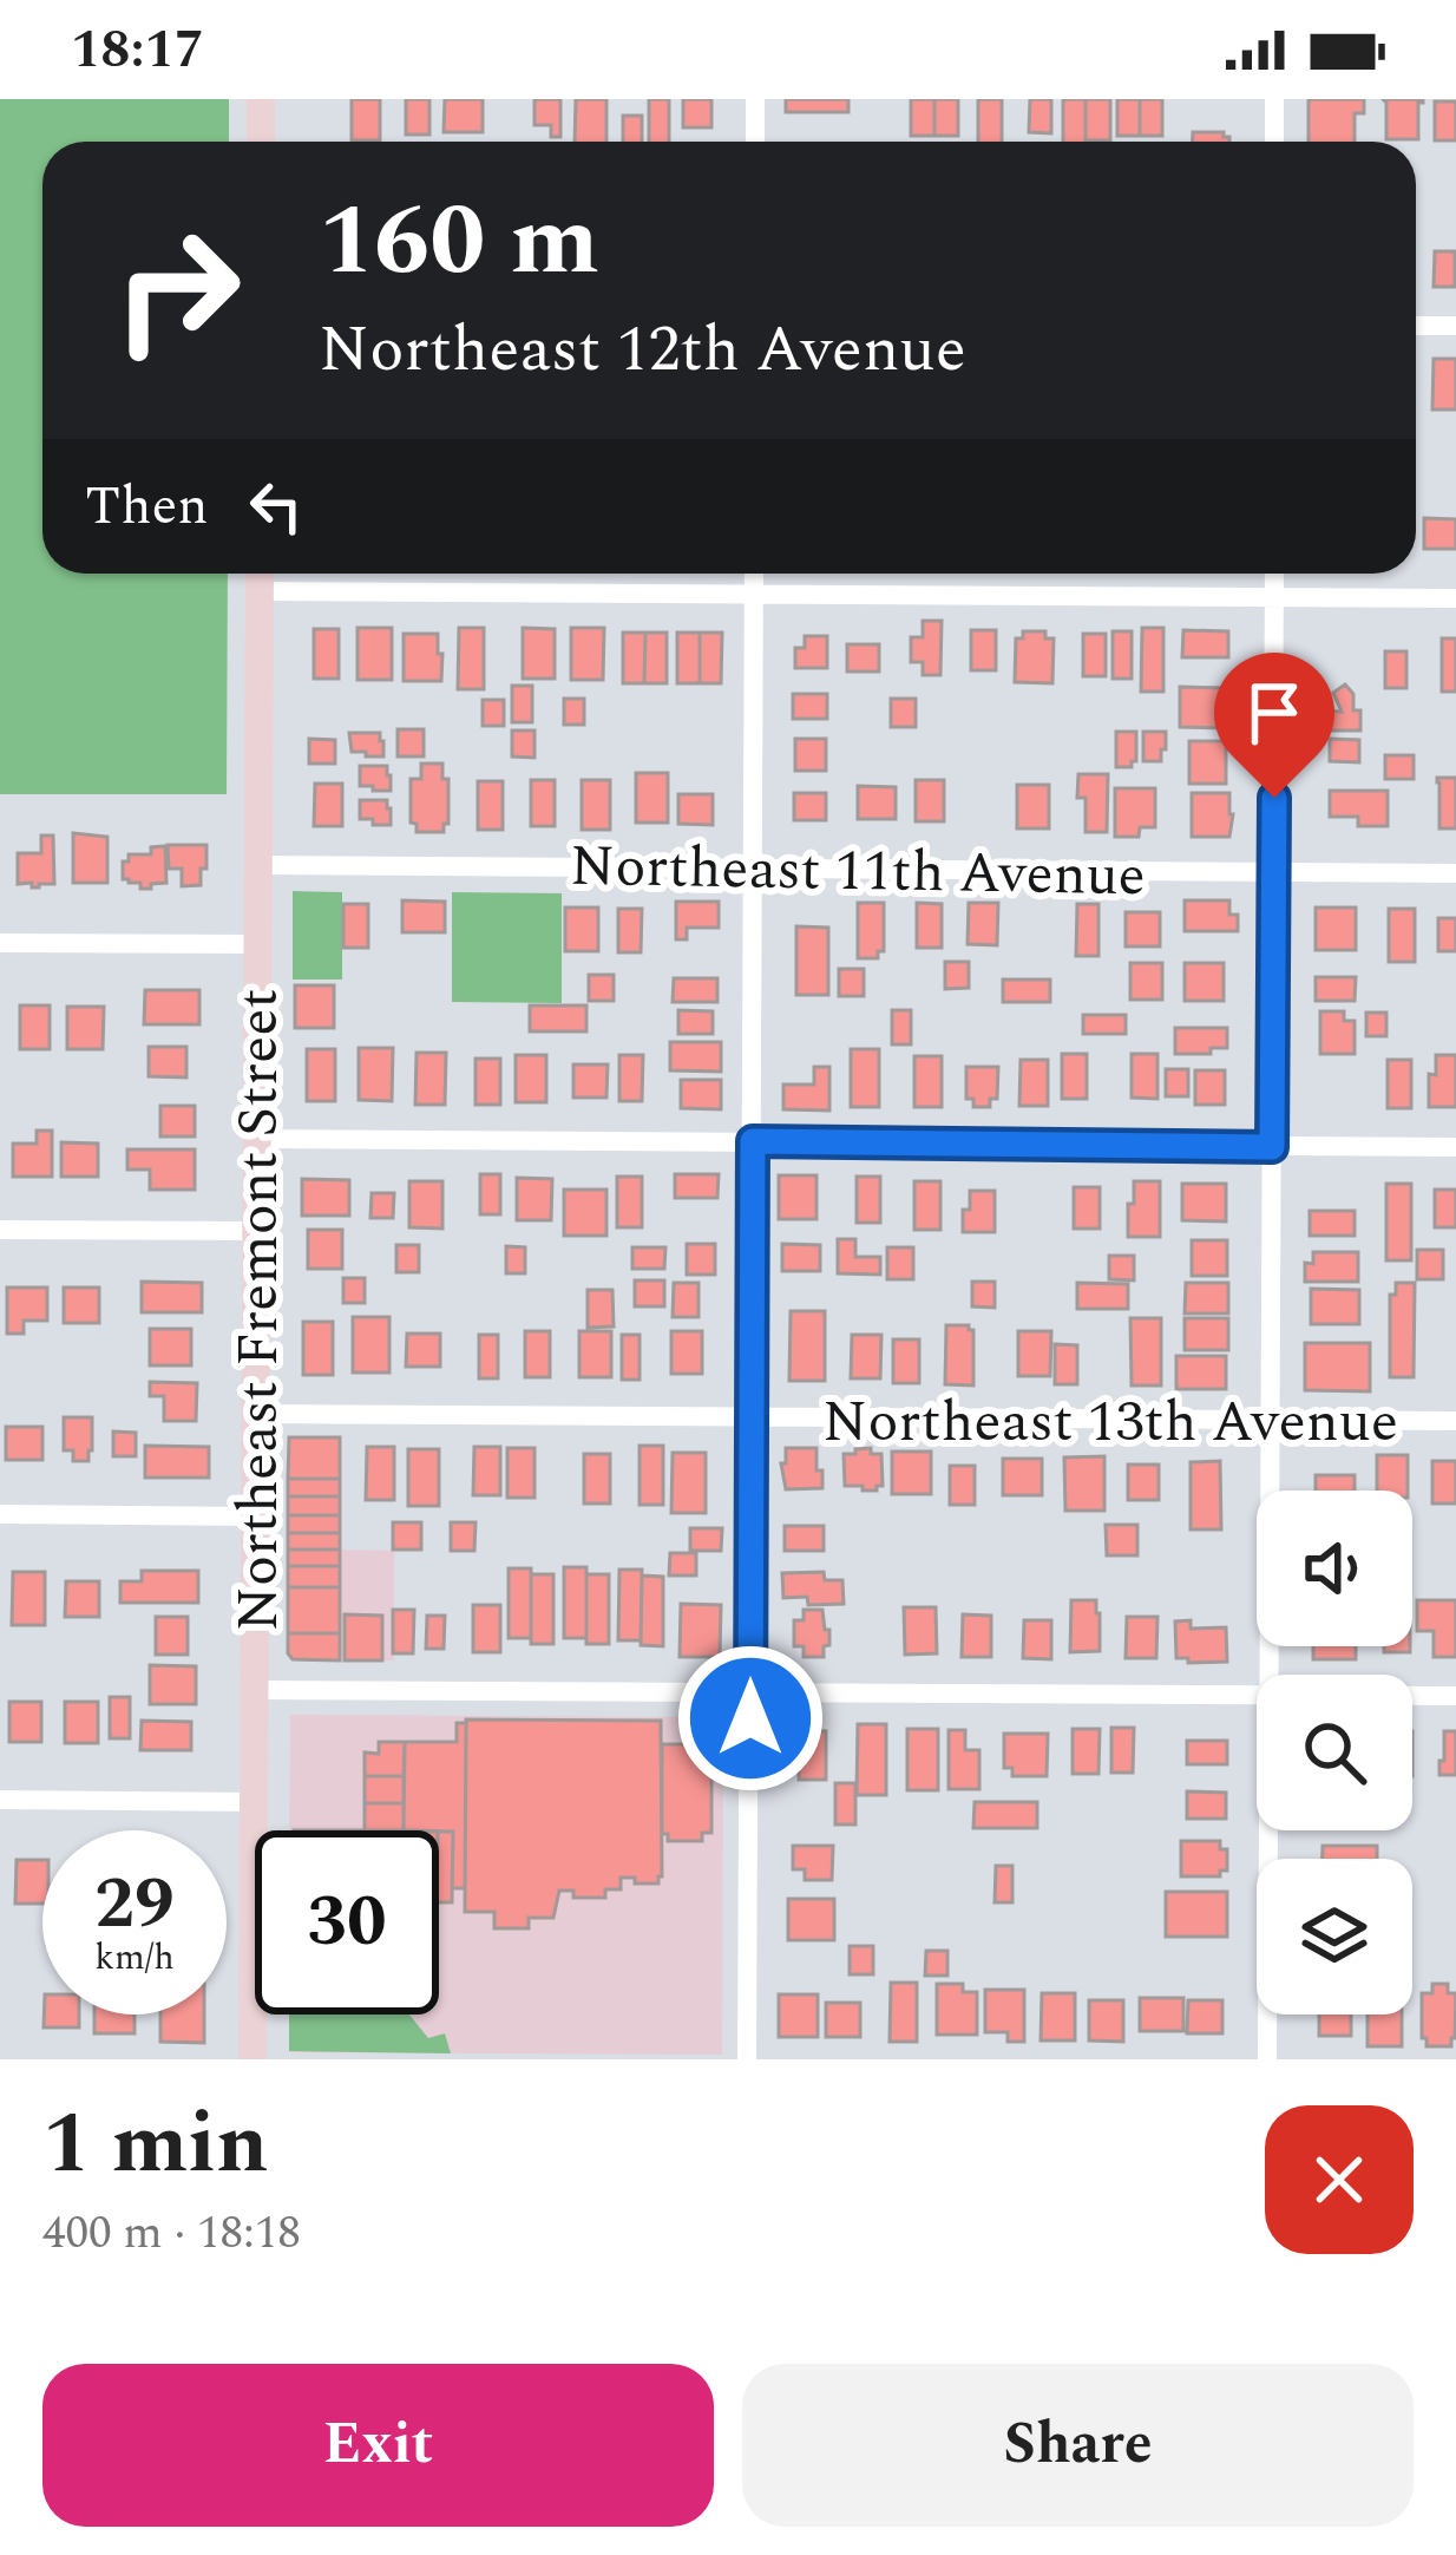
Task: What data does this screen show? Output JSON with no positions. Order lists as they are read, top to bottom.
{
  "streets": {
    "main road": ["Northeast Fremont Street"],
    "street": ["Northeast 11th Avenue", "Northeast 13th Avenue"]
  },
  "crossings": [
    ["Northeast 11th Avenue", "Northeast Fremont Street"],
    ["Northeast Fremont Street", "Northeast 13th Avenue"]
  ],
  "page": {
    "status": "18:17",
    "turn": ["160 m", "Northeast 12th Avenue"],
    "then": "Then",
    "speed": "29 km/h",
    "limit": "30",
    "heading": ["1 min", "400 m · 18:18"],
    "buttons": ["Exit", "Share"]
  }
}
